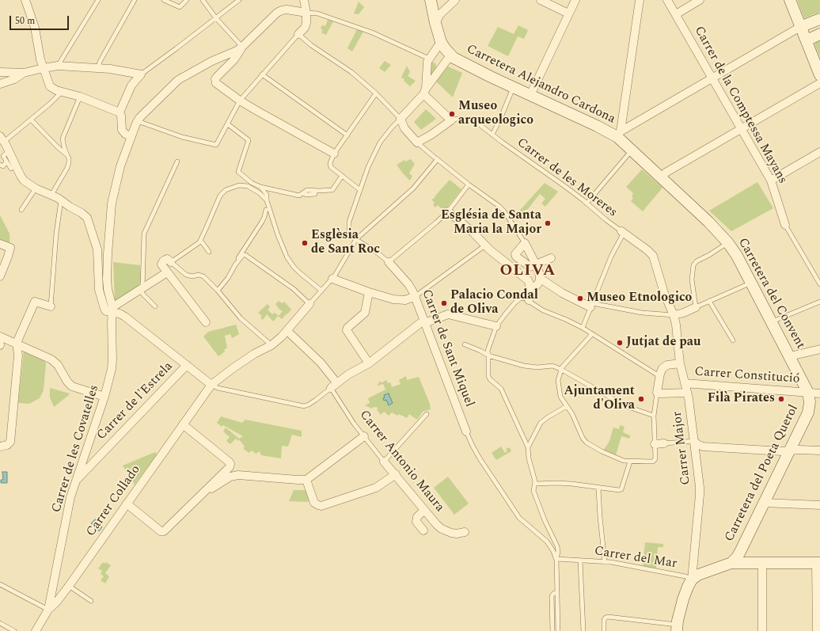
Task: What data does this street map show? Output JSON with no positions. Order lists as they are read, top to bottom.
{
  "streets": {
    "main road": ["Carretera Alejandro Cardona", "Carretera del Convent", "Carretera del Poeta Querol"],
    "street": [
      "Carrer de la Comptessa Mayans",
      "Carrer de Sant Miquel",
      "Carrer Constitució",
      "Carrer de l'Estrela",
      "Carrer Major",
      "Carrer de les Covatelles",
      "Carrer Antonio Maura",
      "Carrer Collado"
    ],
    "lane": ["Carrer de les Moreres", "Carrer del Mar"]
  },
  "crossings": [
    ["Carretera Alejandro Cardona", "Carretera del Convent"],
    ["Carrer de les Moreres", "Carrer Major"],
    ["Carretera del Convent", "Carrer Constitució"],
    ["Carretera del Convent", "Carretera del Poeta Querol"],
    ["Carrer Constitució", "Carrer Major"],
    ["Carrer Constitució", "Carretera del Poeta Querol"],
    ["Carrer de l'Estrela", "Carrer de les Covatelles"],
    ["Carrer Major", "Carrer del Mar"],
    ["Carrer de les Covatelles", "Carrer Collado"]
  ],
  "districts": ["OLIVA"],
  "places": [
    "Museo arqueologico",
    "Església de Santa Maria la Major",
    "Esglèsia de Sant Roc",
    "Museo Etnologico",
    "Palacio Condal de Oliva",
    "Jutjat de pau",
    "Ajuntament d'Oliva",
    "Filà Pirates"
  ],
  "scale_bar": "50 m"
}
